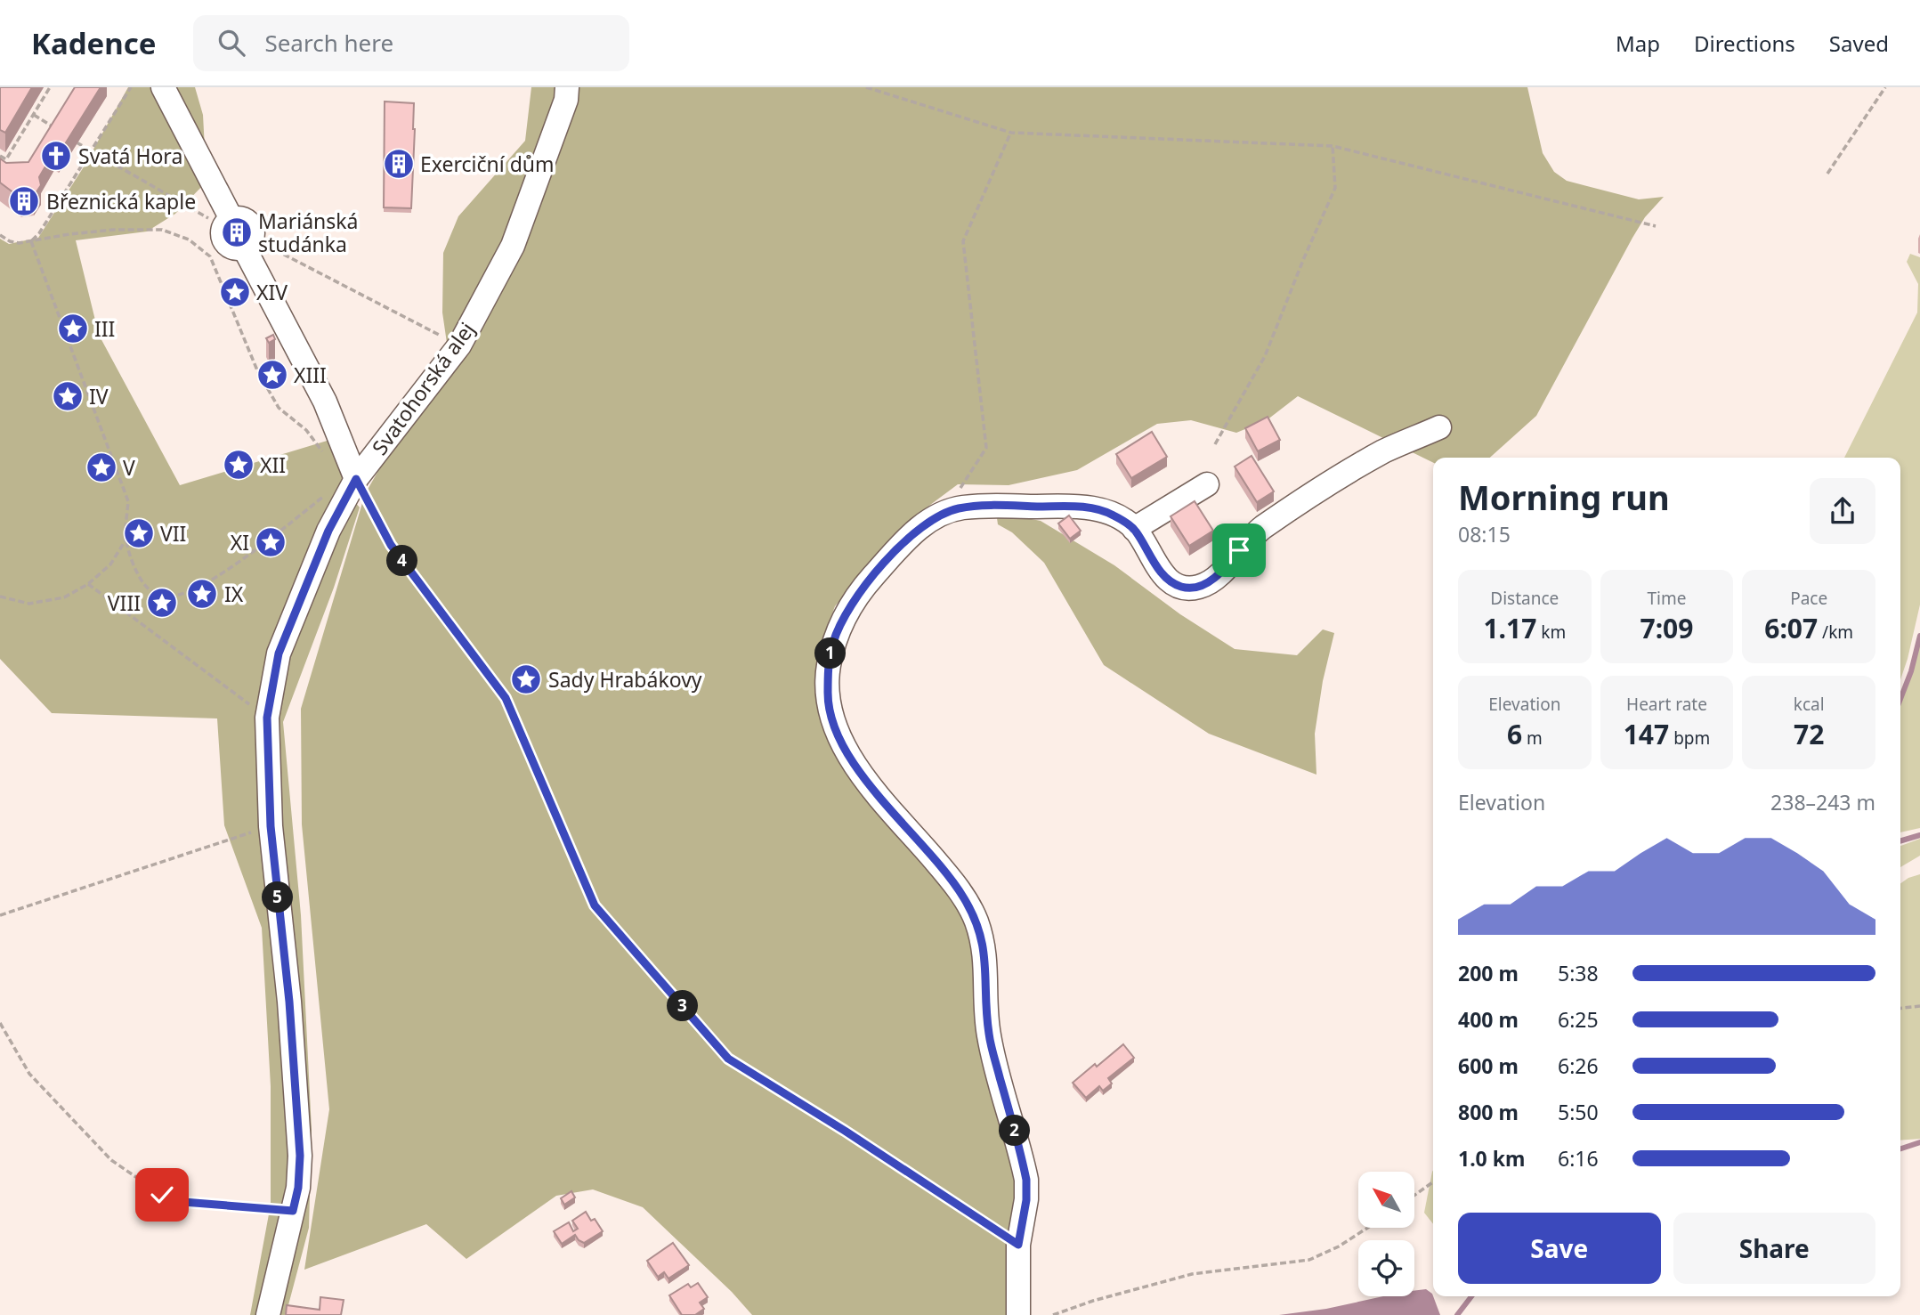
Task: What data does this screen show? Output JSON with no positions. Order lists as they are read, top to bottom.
{
  "streets": {
    "street": ["Svatohorská alej"]
  },
  "places": {
    "church": ["Svatá Hora"],
    "building": ["Exerciční dům", "Březnická kaple", "Mariánská studánka"],
    "place": [
      "XIV",
      "III",
      "XIII",
      "IV",
      "XII",
      "V",
      "VII",
      "XI",
      "IX",
      "VIII",
      "Sady Hrabákovy"
    ]
  },
  "north": "top left",
  "page": {
    "header": "Kadence",
    "search": "Search here",
    "nav": ["Map", "Directions", "Saved"],
    "heading": ["Morning run", "08:15"],
    "pins": [
      "4",
      "1",
      "5",
      "3",
      "2"
    ],
    "stats": [
      ["Distance", "1.17 km"],
      ["Time", "7:09"],
      ["Pace", "6:07 /km"],
      ["Elevation", "6 m"],
      ["Heart rate", "147 bpm"],
      ["kcal", "72"]
    ],
    "chart": ["Elevation", "238–243 m"],
    "list": [
      {
        "name": "200 m",
        "note": "5:38"
      },
      {
        "name": "400 m",
        "note": "6:25"
      },
      {
        "name": "600 m",
        "note": "6:26"
      },
      {
        "name": "800 m",
        "note": "5:50"
      },
      {
        "name": "1.0 km",
        "note": "6:16"
      }
    ],
    "buttons": ["Save", "Share"]
  }
}
